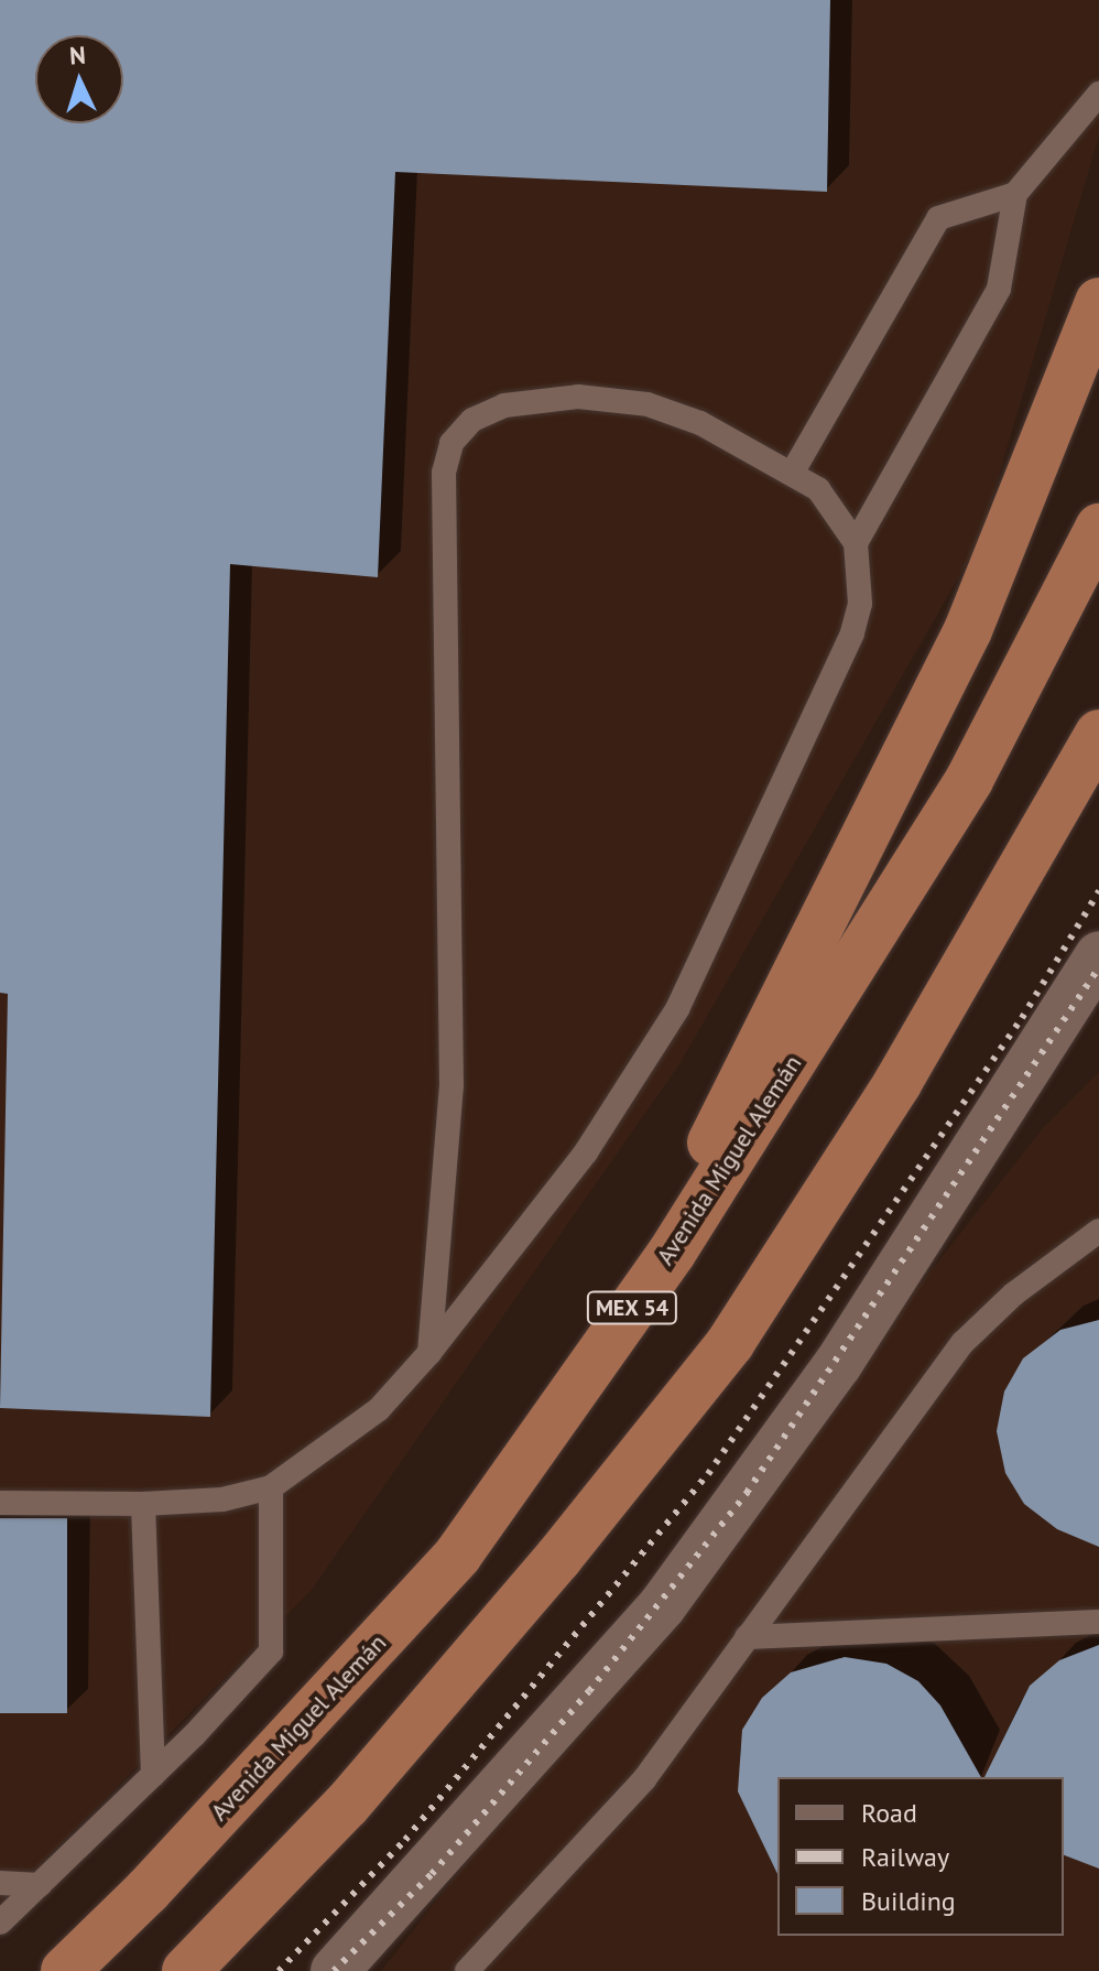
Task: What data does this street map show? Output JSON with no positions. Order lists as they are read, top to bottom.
{
  "streets": {
    "highway": ["Avenida Miguel Alemán", "MEX 54"]
  },
  "legend": ["Road", "Railway", "Building"],
  "north": "top"
}
